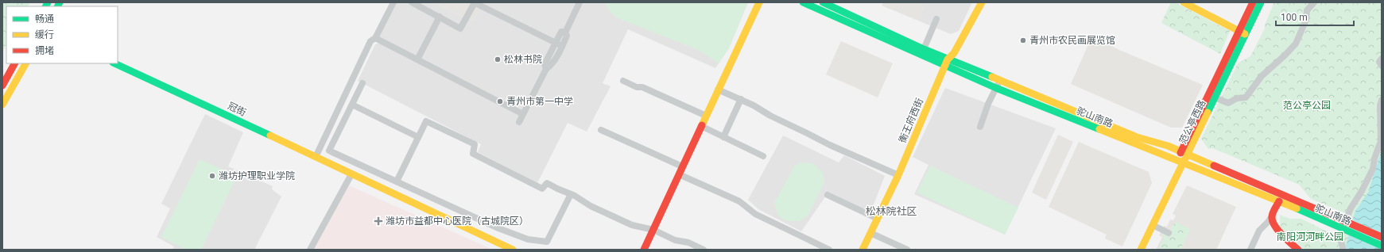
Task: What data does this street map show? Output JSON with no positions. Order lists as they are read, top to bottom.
{
  "streets": {
    "main road": [
      "冠街",
      "驼山南路",
      "衡王府西街",
      "范公亭西路"
    ]
  },
  "crossings": [
    ["驼山南路", "衡王府西街"],
    ["驼山南路", "范公亭西路"]
  ],
  "districts": ["松林院社区"],
  "parks": ["范公亭公园", "南阳河河畔公园"],
  "places": {
    "other": [
      "青州市农民画展览馆",
      "松林书院",
      "青州市第一中学",
      "潍坊护理职业学院"
    ],
    "health": ["潍坊市益都中心医院（古城院区）"]
  },
  "legend": ["畅通", "缓行", "拥堵"],
  "scale_bar": "100 m"
}
